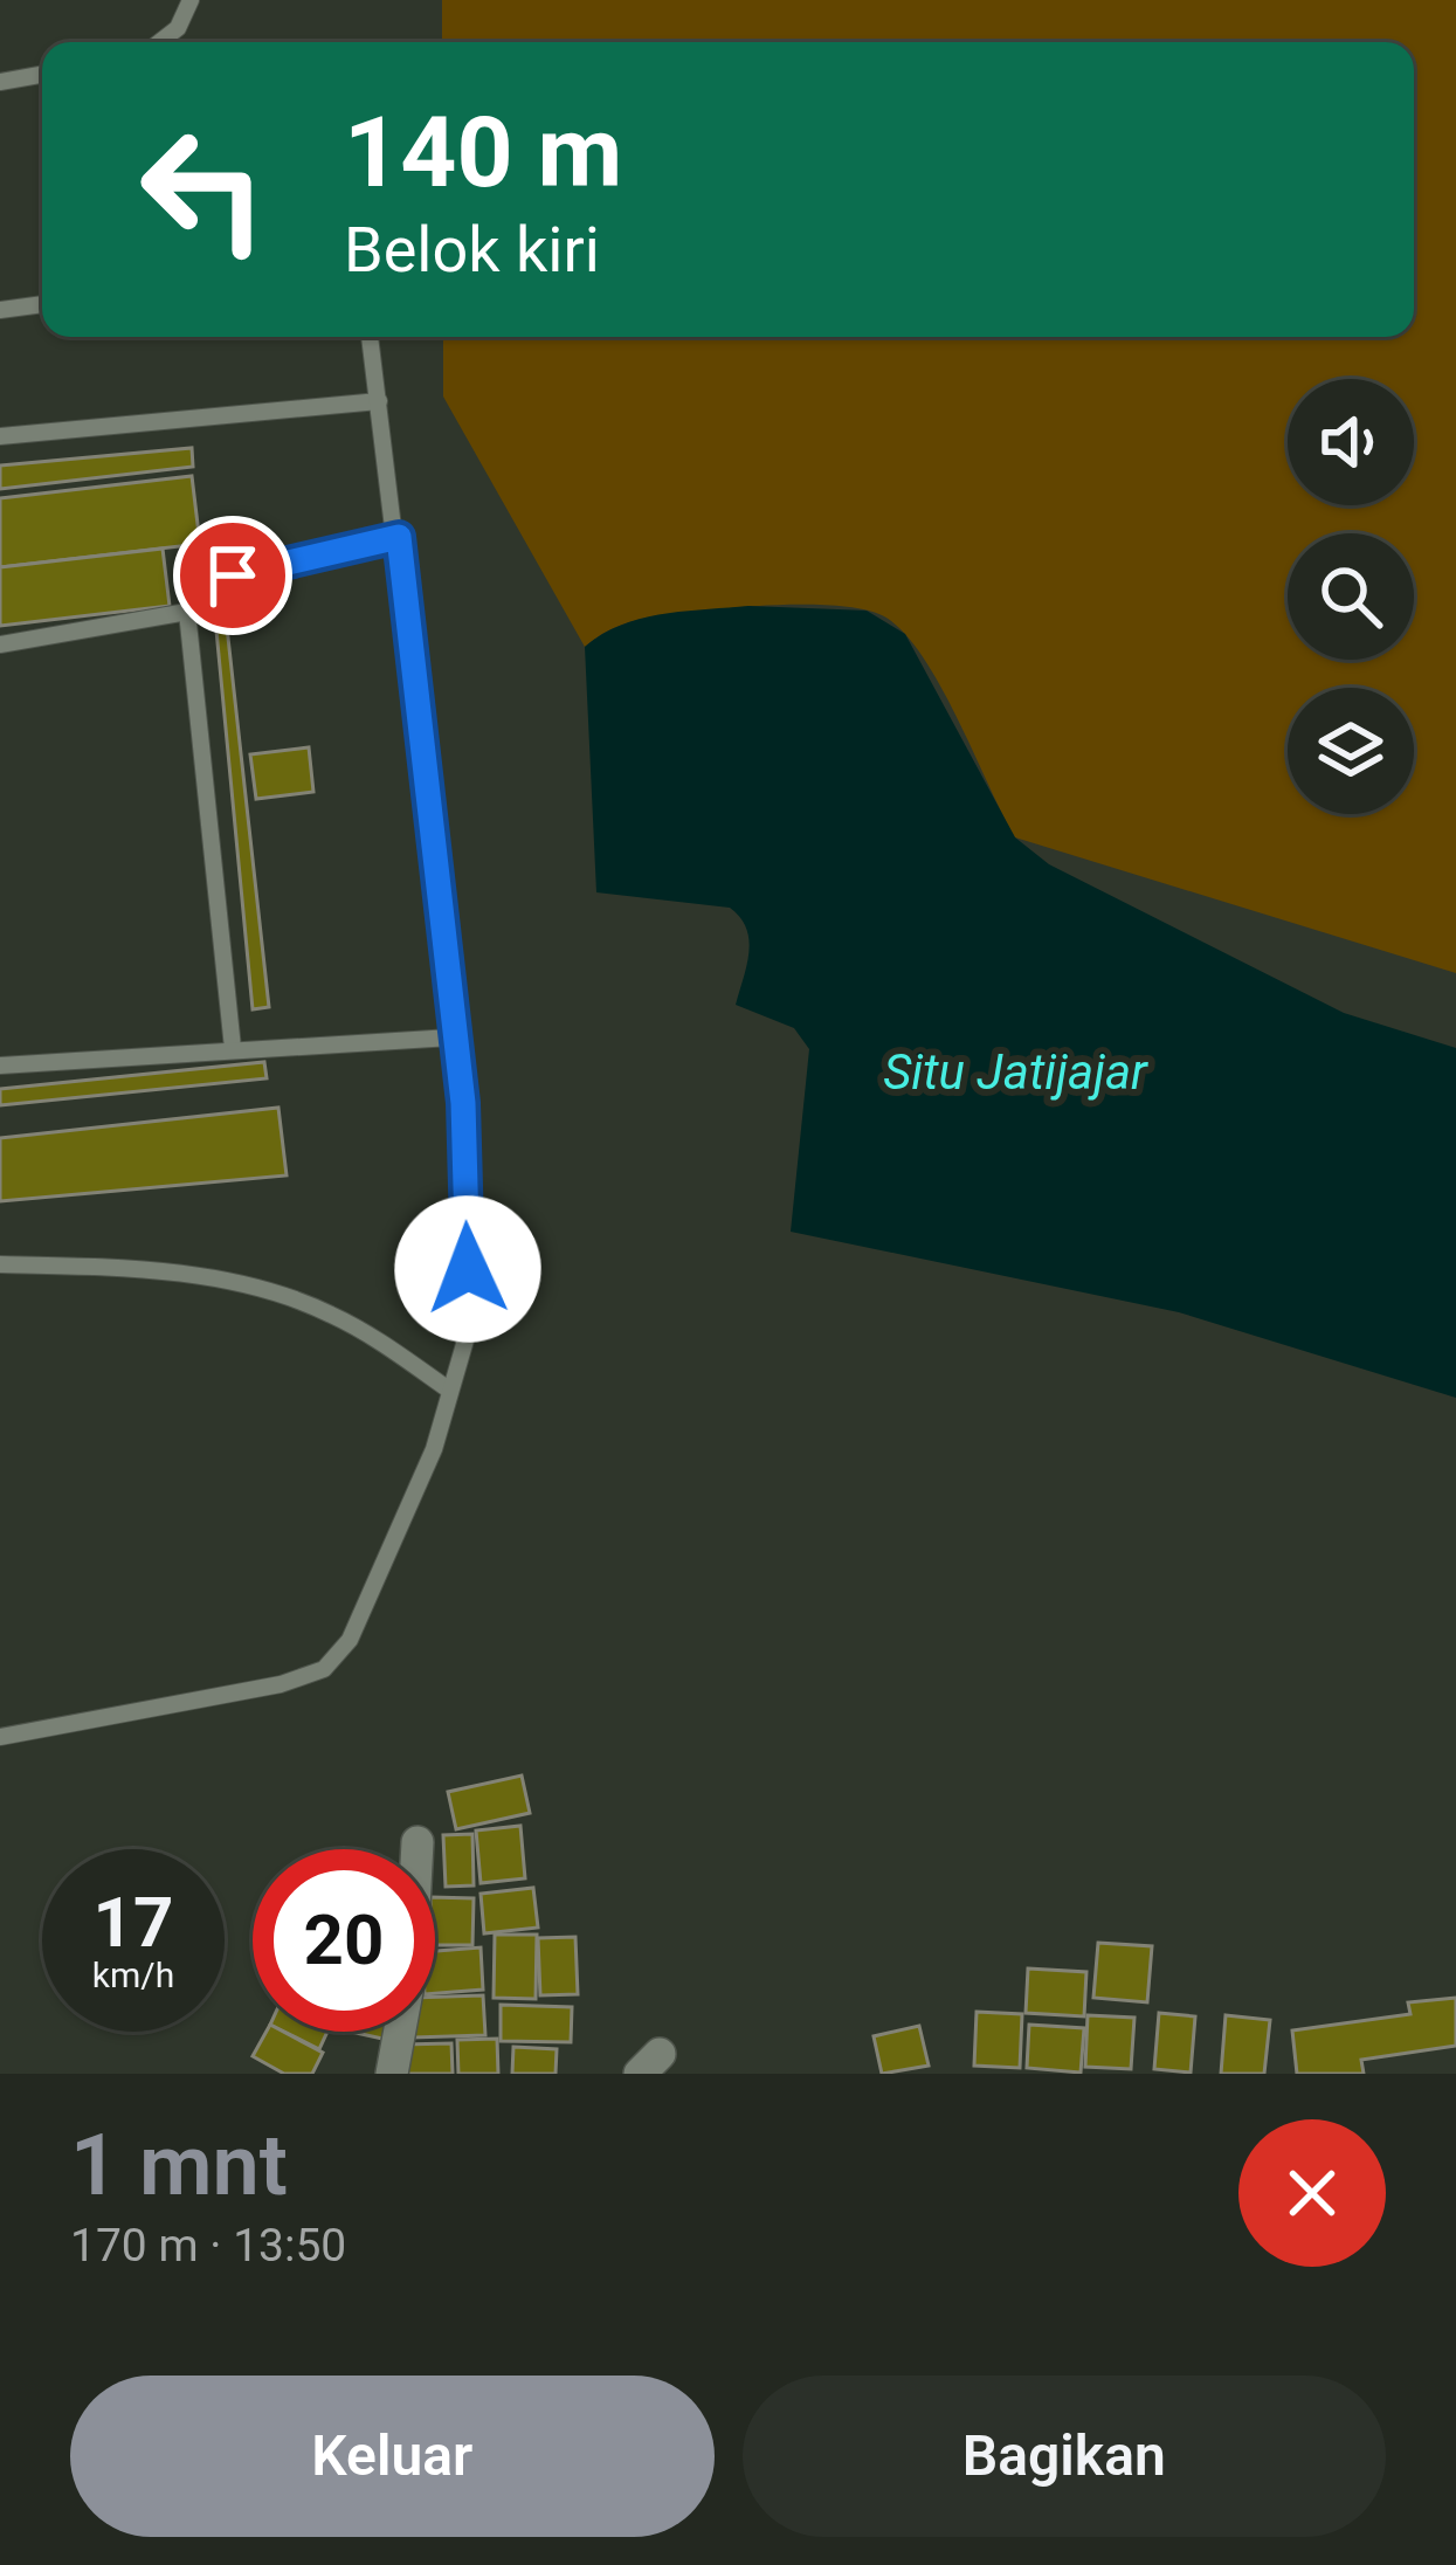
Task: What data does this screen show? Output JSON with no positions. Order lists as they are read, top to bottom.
{
  "water": ["Situ Jatijajar"],
  "page": {
    "turn": ["140 m", "Belok kiri"],
    "speed": "17 km/h",
    "limit": "20",
    "heading": ["1 mnt", "170 m · 13:50"],
    "buttons": ["Keluar", "Bagikan"]
  }
}
